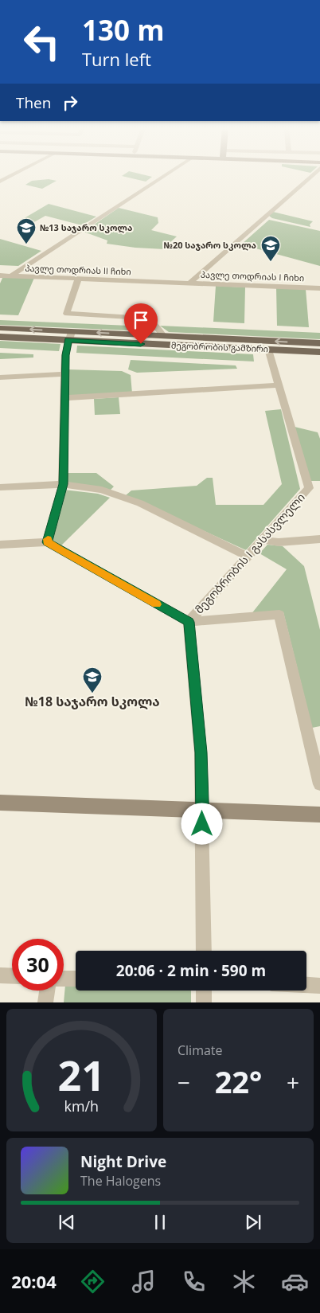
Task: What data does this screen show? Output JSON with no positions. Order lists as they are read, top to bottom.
{
  "streets": {
    "main road": ["მეგობრობის გამზირი"],
    "street": ["პავლე თოდრიას II ჩიხი", "პავლე თოდრიას I ჩიხი", "მეგობრობის I გასასვლელი"]
  },
  "crossings": [
    ["პავლე თოდრიას II ჩიხი", "პავლე თოდრიას I ჩიხი"],
    ["მეგობრობის გამზირი", "მეგობრობის I გასასვლელი"]
  ],
  "places": {
    "school or university": ["№13 საჯარო სკოლა", "№20 საჯარო სკოლა", "№18 საჯარო სკოლა"]
  },
  "page": {
    "turn": ["130 m", "Turn left"],
    "then": "Then",
    "limit": "30",
    "trip": "20:06 · 2 min · 590 m",
    "tile": "Climate",
    "heat": ["−", "22°", "+"],
    "song": ["Night Drive", "The Halogens"],
    "tabs": "20:04",
    "gauge": ["21", "km/h"]
  }
}
